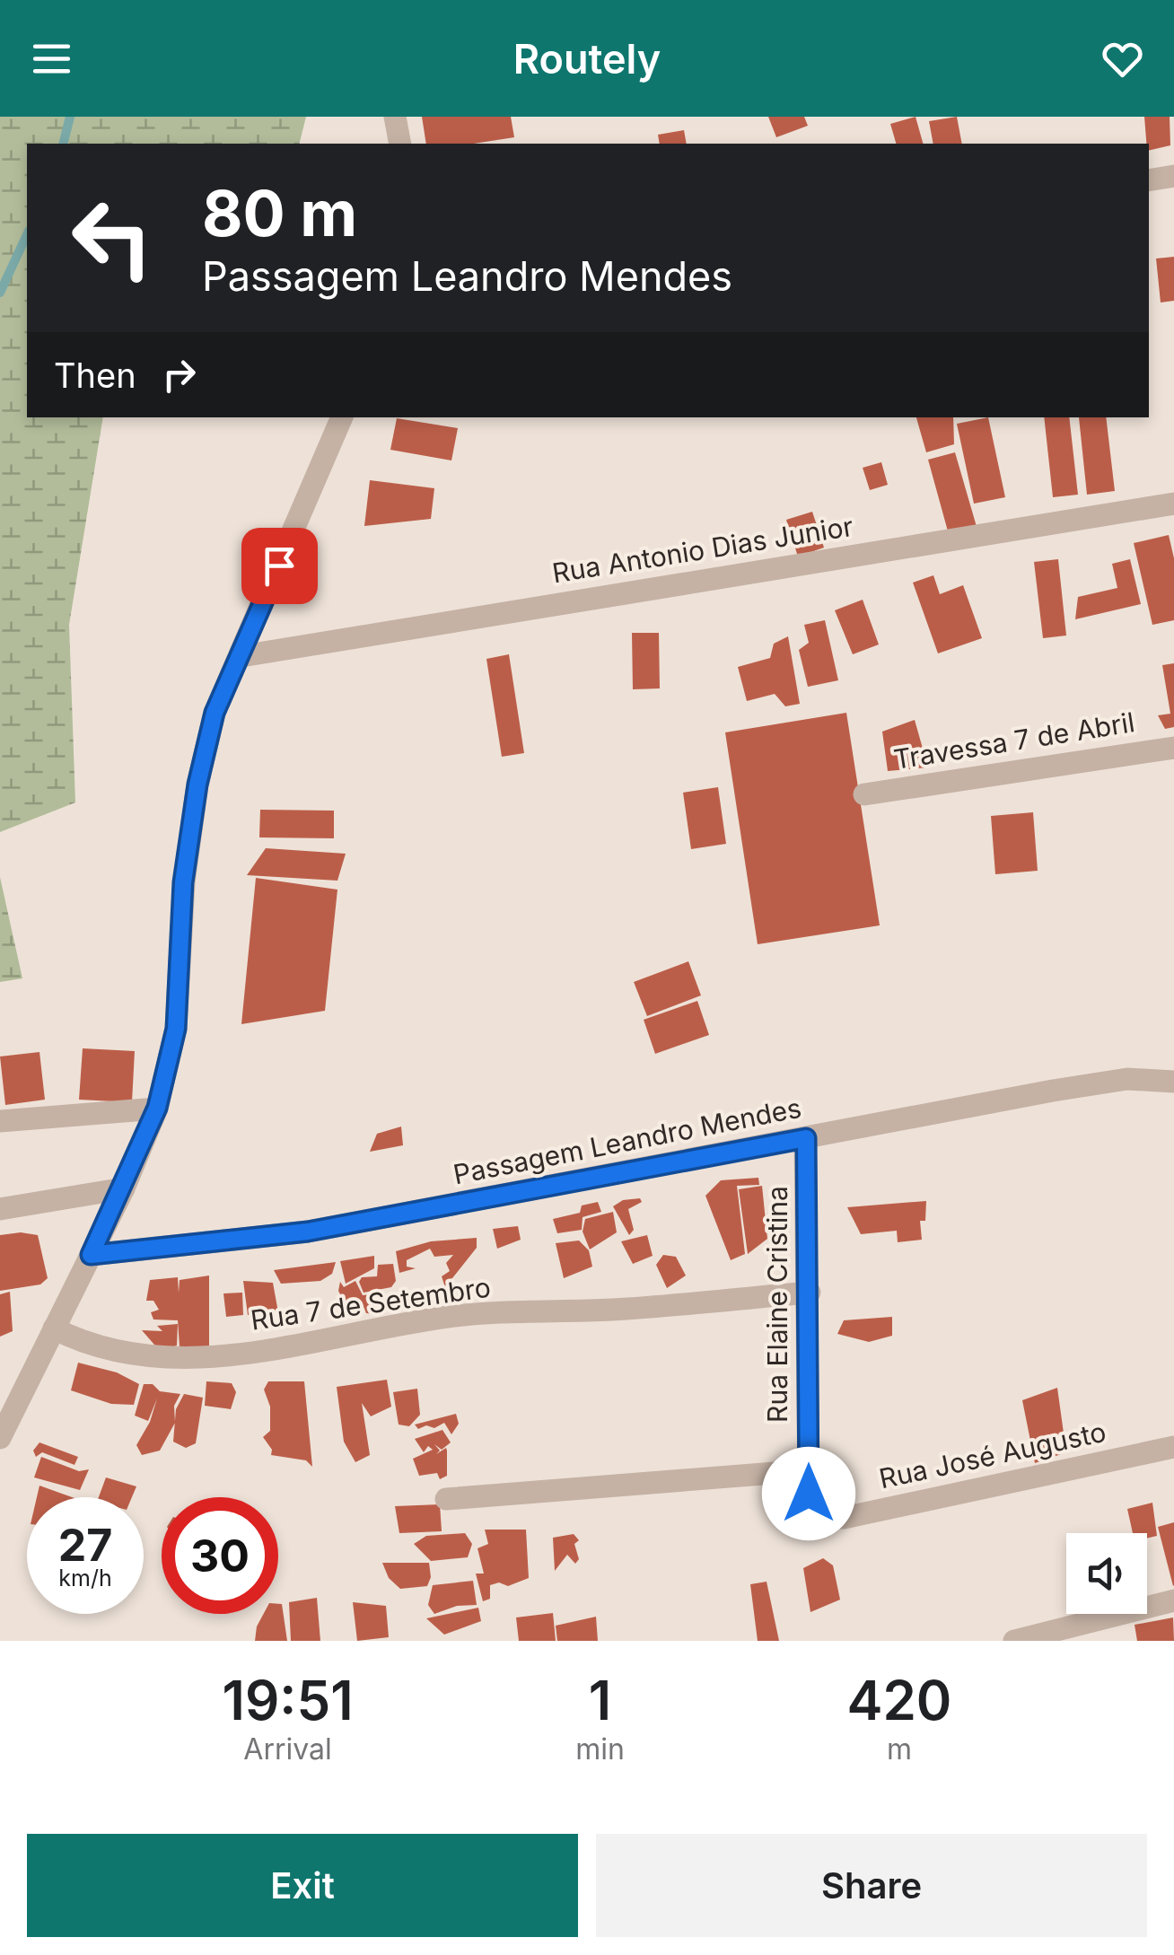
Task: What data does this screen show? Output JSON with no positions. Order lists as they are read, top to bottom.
{
  "streets": {
    "street": [
      "Rua Antonio Dias Junior",
      "Travessa 7 de Abril",
      "Passagem Leandro Mendes",
      "Rua 7 de Setembro",
      "Rua Elaine Cristina",
      "Rua José Augusto"
    ]
  },
  "crossings": [
    ["Passagem Leandro Mendes", "Rua Elaine Cristina"],
    ["Rua 7 de Setembro", "Rua Elaine Cristina"],
    ["Rua Elaine Cristina", "Rua José Augusto"]
  ],
  "page": {
    "header": "Routely",
    "turn": ["80 m", "Passagem Leandro Mendes"],
    "then": "Then",
    "speed": "27 km/h",
    "limit": "30",
    "eta": [
      "19:51",
      "Arrival",
      "1",
      "min",
      "420",
      "m"
    ],
    "buttons": ["Exit", "Share"]
  }
}
